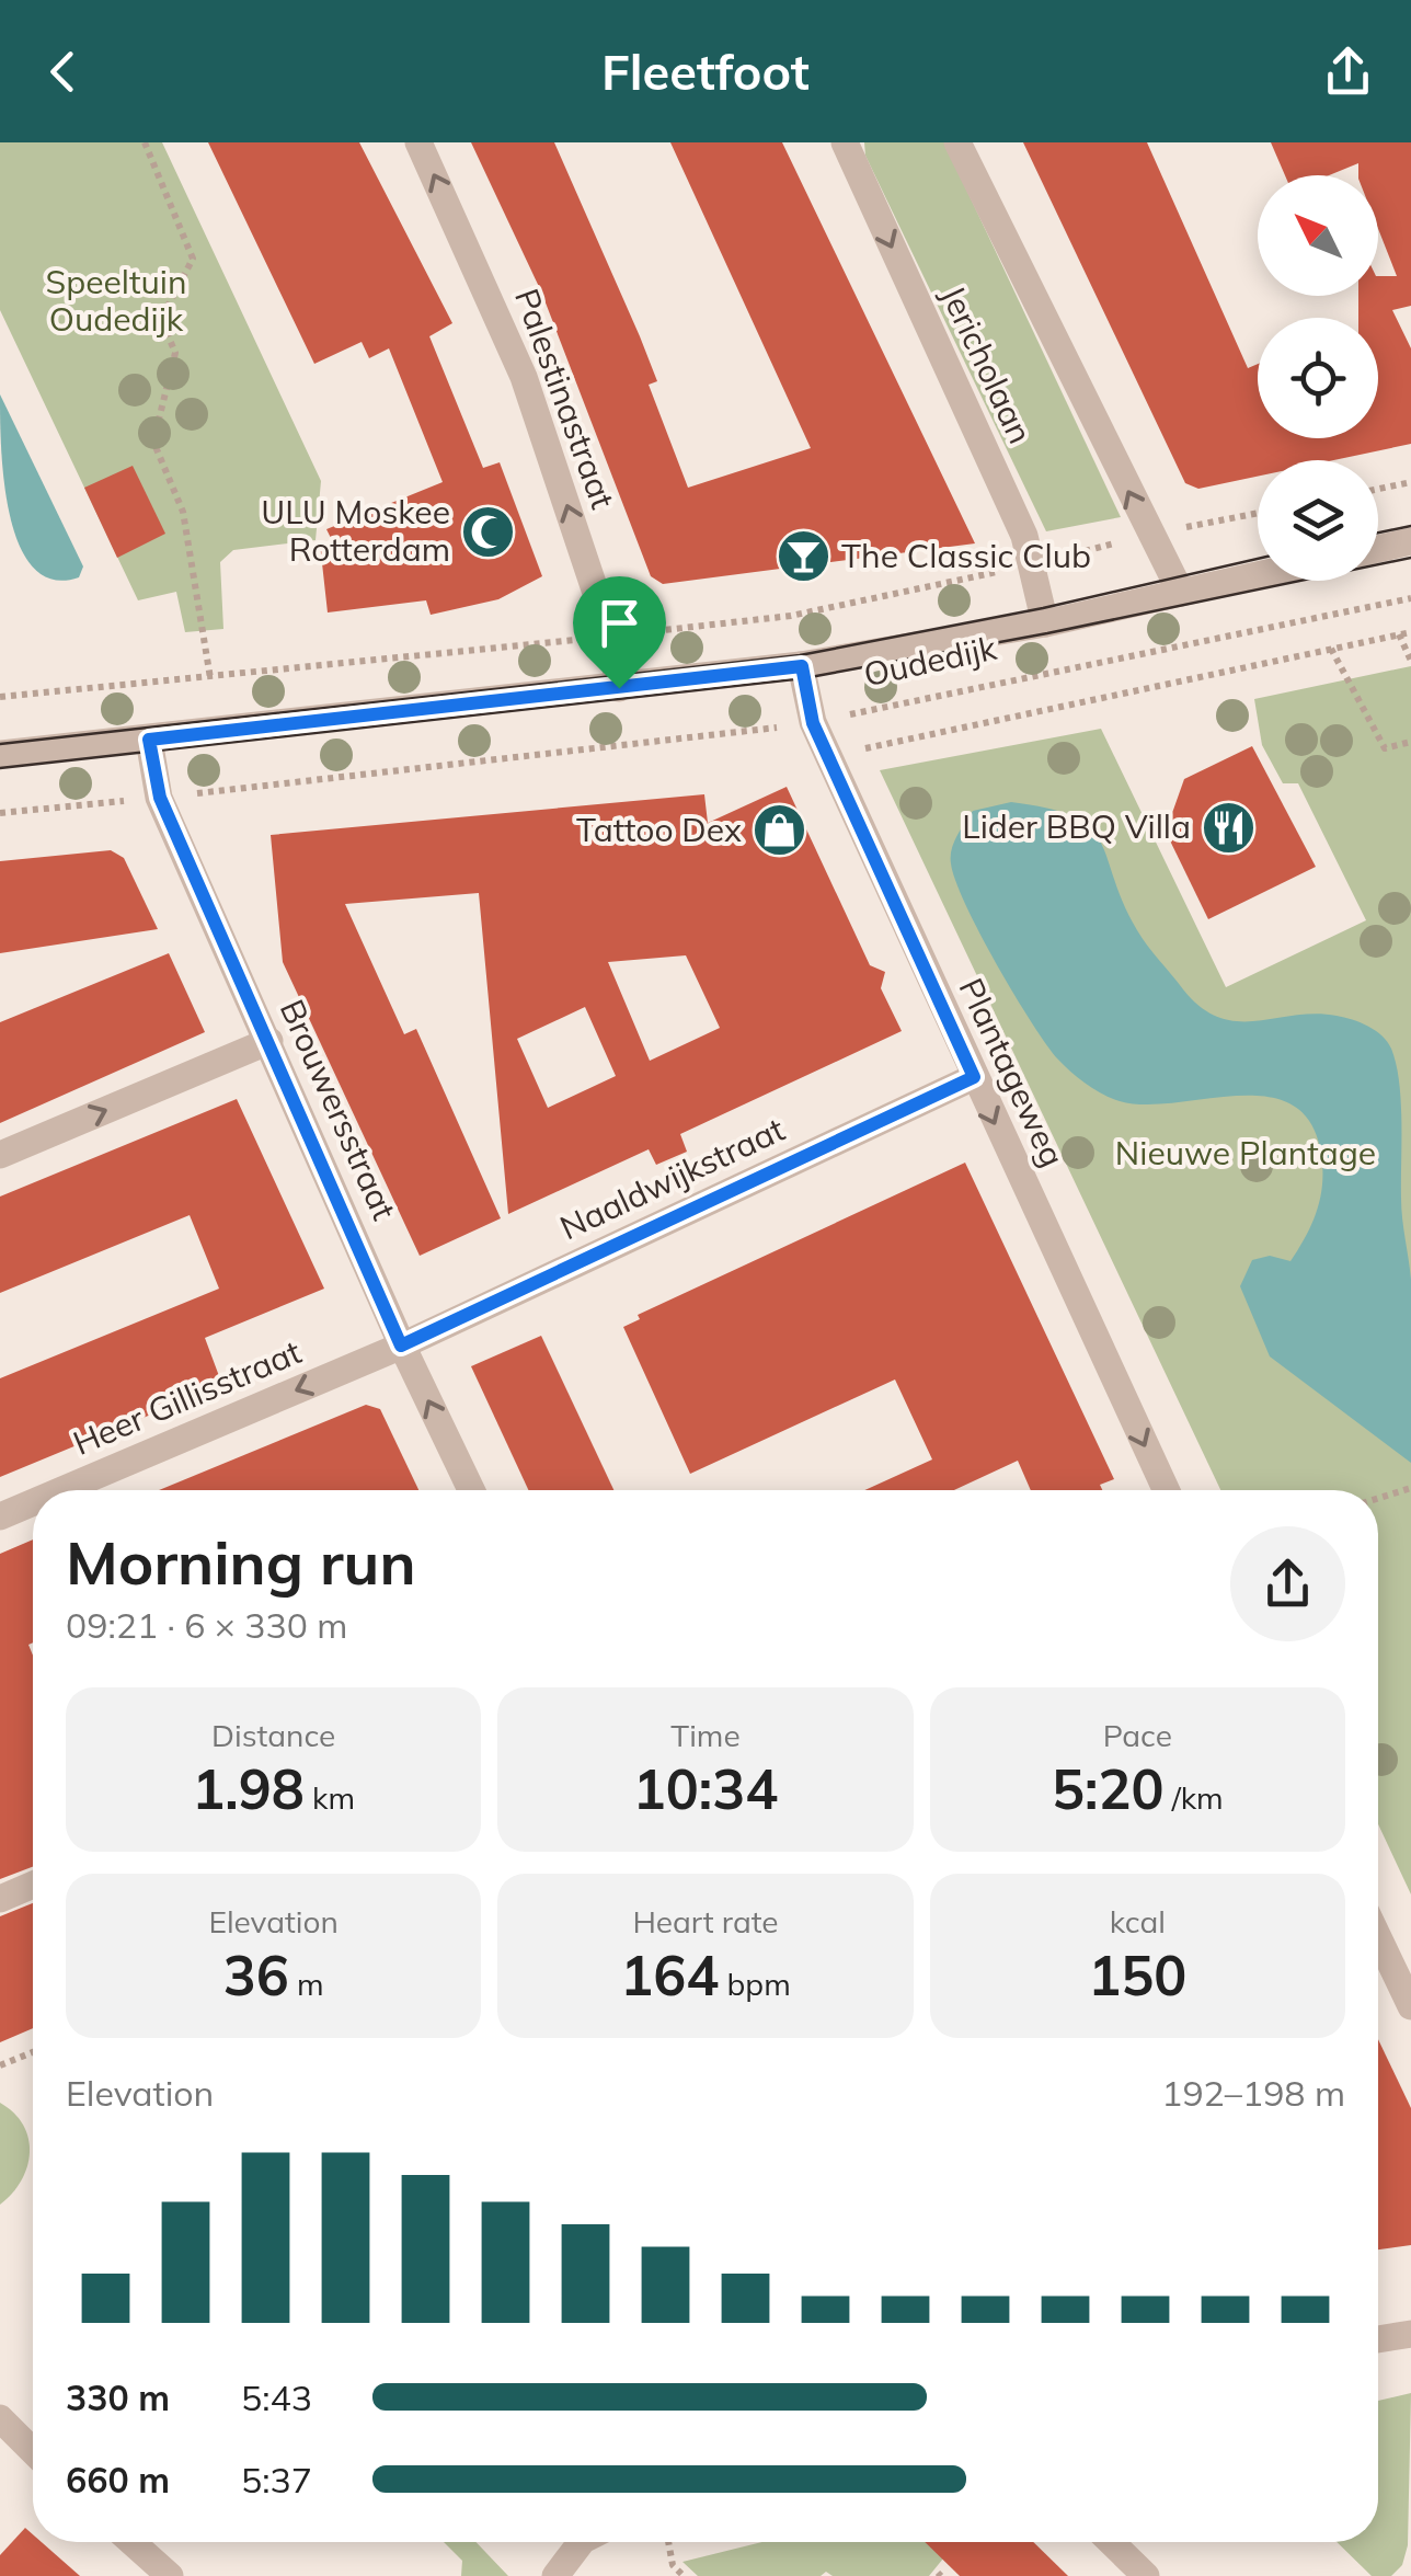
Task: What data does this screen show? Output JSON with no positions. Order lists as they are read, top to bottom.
{
  "streets": {
    "street": [
      "Jericholaan",
      "Palestinastraat",
      "Oudedijk",
      "Plantageweg",
      "Brouwersstraat",
      "Naaldwijkstraat",
      "Heer Gillisstraat"
    ]
  },
  "crossings": [
    ["Jericholaan", "Oudedijk"],
    ["Palestinastraat", "Oudedijk"],
    ["Oudedijk", "Plantageweg"],
    ["Oudedijk", "Brouwersstraat"],
    ["Plantageweg", "Naaldwijkstraat"],
    ["Brouwersstraat", "Naaldwijkstraat"],
    ["Brouwersstraat", "Heer Gillisstraat"],
    ["Naaldwijkstraat", "Heer Gillisstraat"]
  ],
  "one_way": ["Palestinastraat", "Plantageweg", "Heer Gillisstraat"],
  "parks": ["Speeltuin Oudedijk", "Nieuwe Plantage"],
  "places": {
    "mosque": ["ULU Moskee Rotterdam"],
    "bar": ["The Classic Club"],
    "restaurant": ["Lider BBQ Villa"],
    "shop": ["Tattoo Dex"]
  },
  "north": "top left",
  "page": {
    "header": "Fleetfoot",
    "heading": ["Morning run", "09:21 · 6 × 330 m"],
    "stats": [
      ["Distance", "1.98 km"],
      ["Time", "10:34"],
      ["Pace", "5:20 /km"],
      ["Elevation", "36 m"],
      ["Heart rate", "164 bpm"],
      ["kcal", "150"]
    ],
    "chart": ["Elevation", "192–198 m"],
    "list": [
      {
        "name": "330 m",
        "note": "5:43"
      },
      {
        "name": "660 m",
        "note": "5:37"
      }
    ]
  }
}
